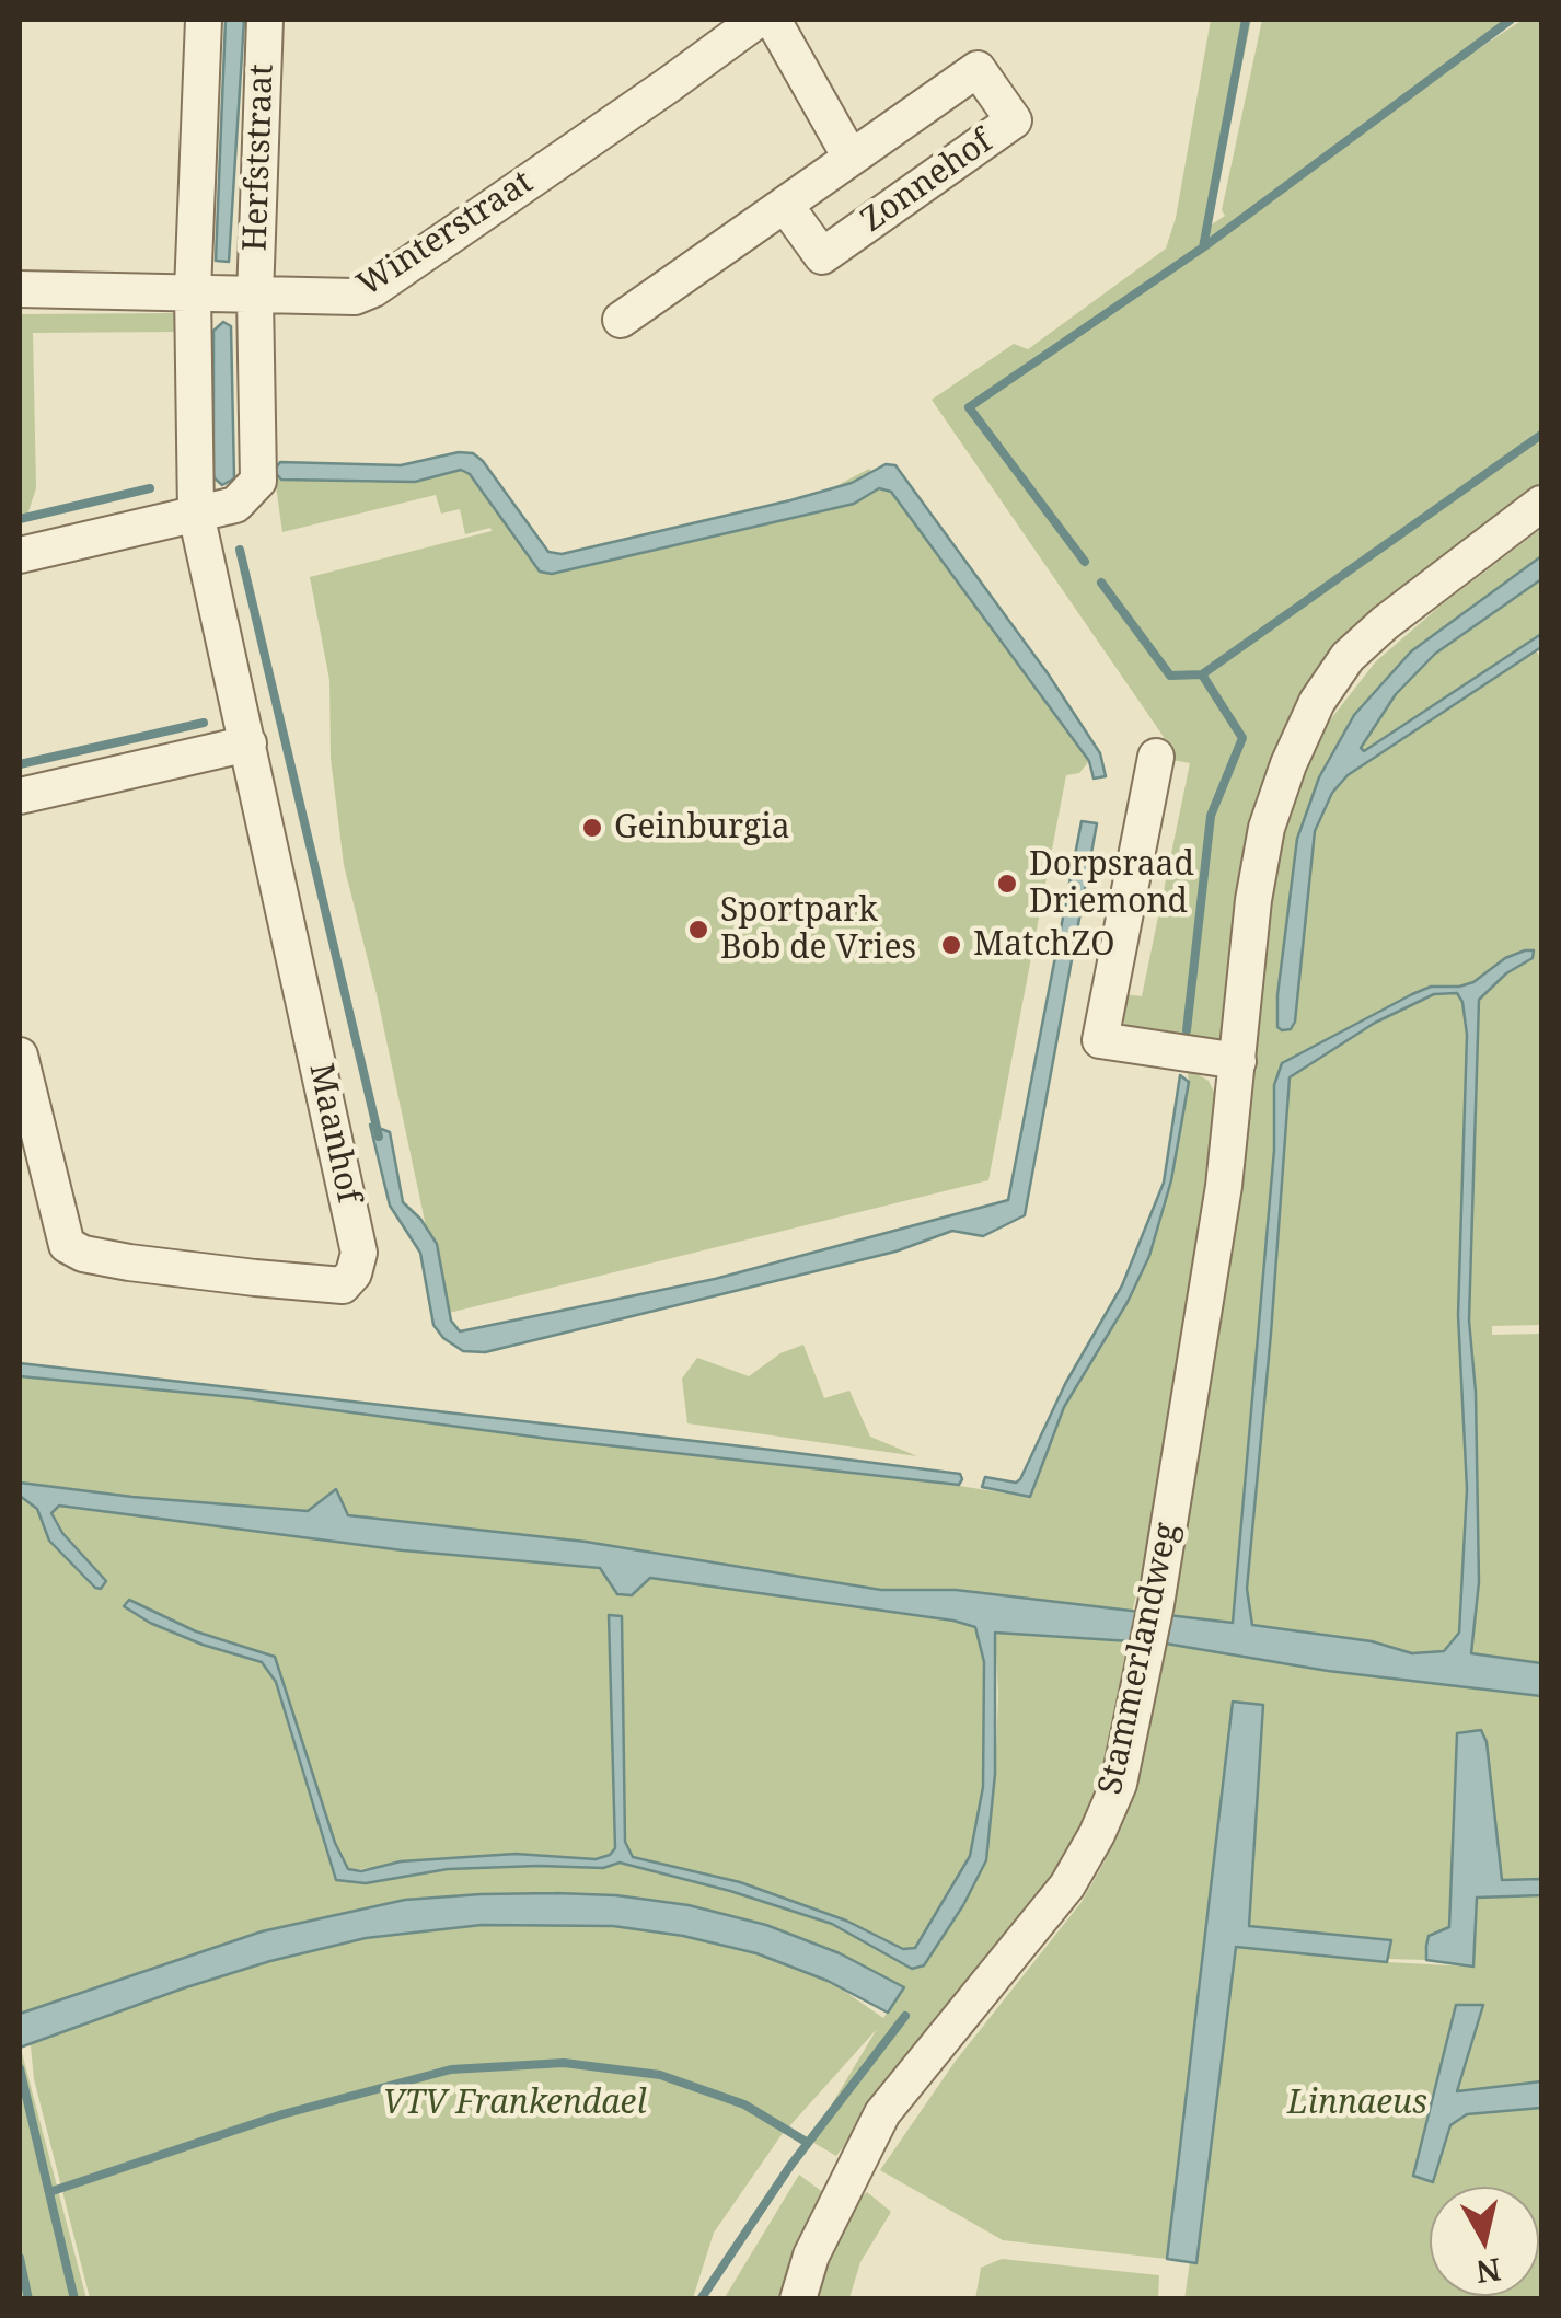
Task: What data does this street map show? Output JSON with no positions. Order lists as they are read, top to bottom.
{
  "streets": {
    "street": [
      "Herfststraat",
      "Zonnehof",
      "Winterstraat",
      "Maanhof",
      "Stammerlandweg"
    ]
  },
  "crossings": [
    ["Herfststraat", "Winterstraat"],
    ["Herfststraat", "Maanhof"]
  ],
  "parks": ["VTV Frankendael", "Linnaeus"],
  "places": [
    "Geinburgia",
    "Dorpsraad Driemond",
    "Sportpark Bob de Vries",
    "MatchZO"
  ],
  "north": "bottom"
}
